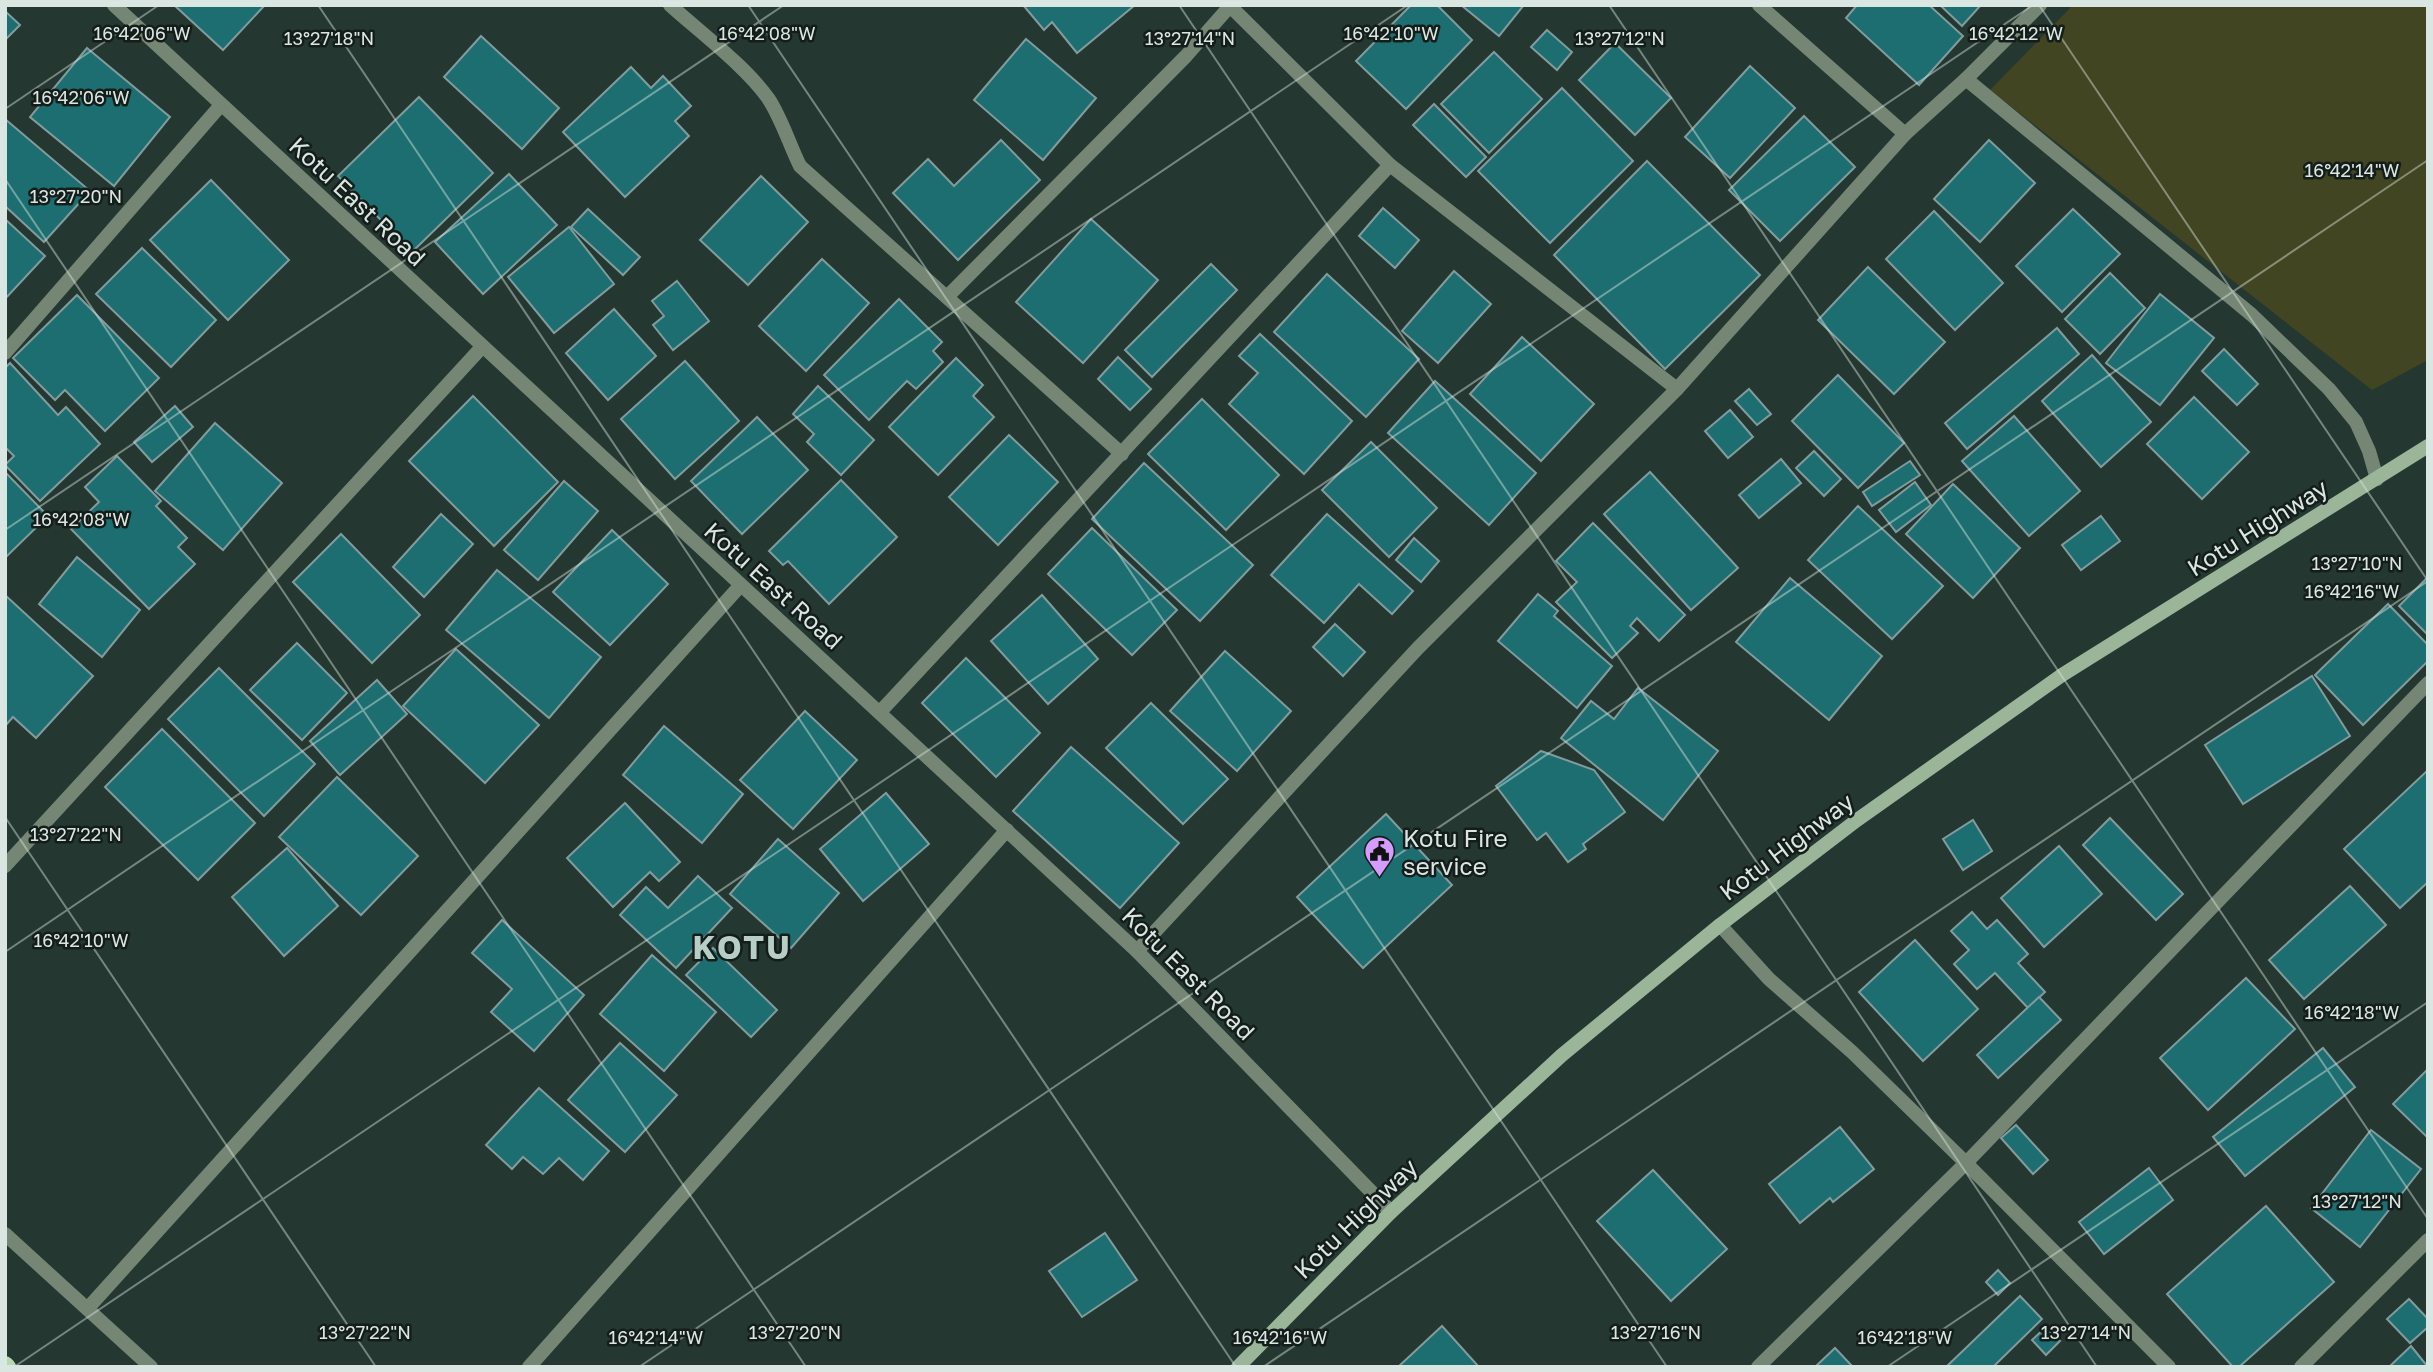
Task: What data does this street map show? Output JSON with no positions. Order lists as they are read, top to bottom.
{
  "streets": {
    "street": ["Kotu East Road", "Kotu Highway"]
  },
  "crossings": [
    ["Kotu East Road", "Kotu Highway"]
  ],
  "districts": ["KOTU"],
  "places": {
    "public building": ["Kotu Fire service"]
  },
  "coordinates": [
    "16°42'06\"W",
    "16°42'08\"W",
    "16°42'10\"W",
    "16°42'12\"W",
    "13°27'18\"N",
    "13°27'14\"N",
    "13°27'12\"N",
    "16°42'14\"W",
    "13°27'20\"N",
    "13°27'10\"N",
    "16°42'16\"W",
    "13°27'22\"N",
    "16°42'18\"W",
    "13°27'16\"N"
  ]
}
